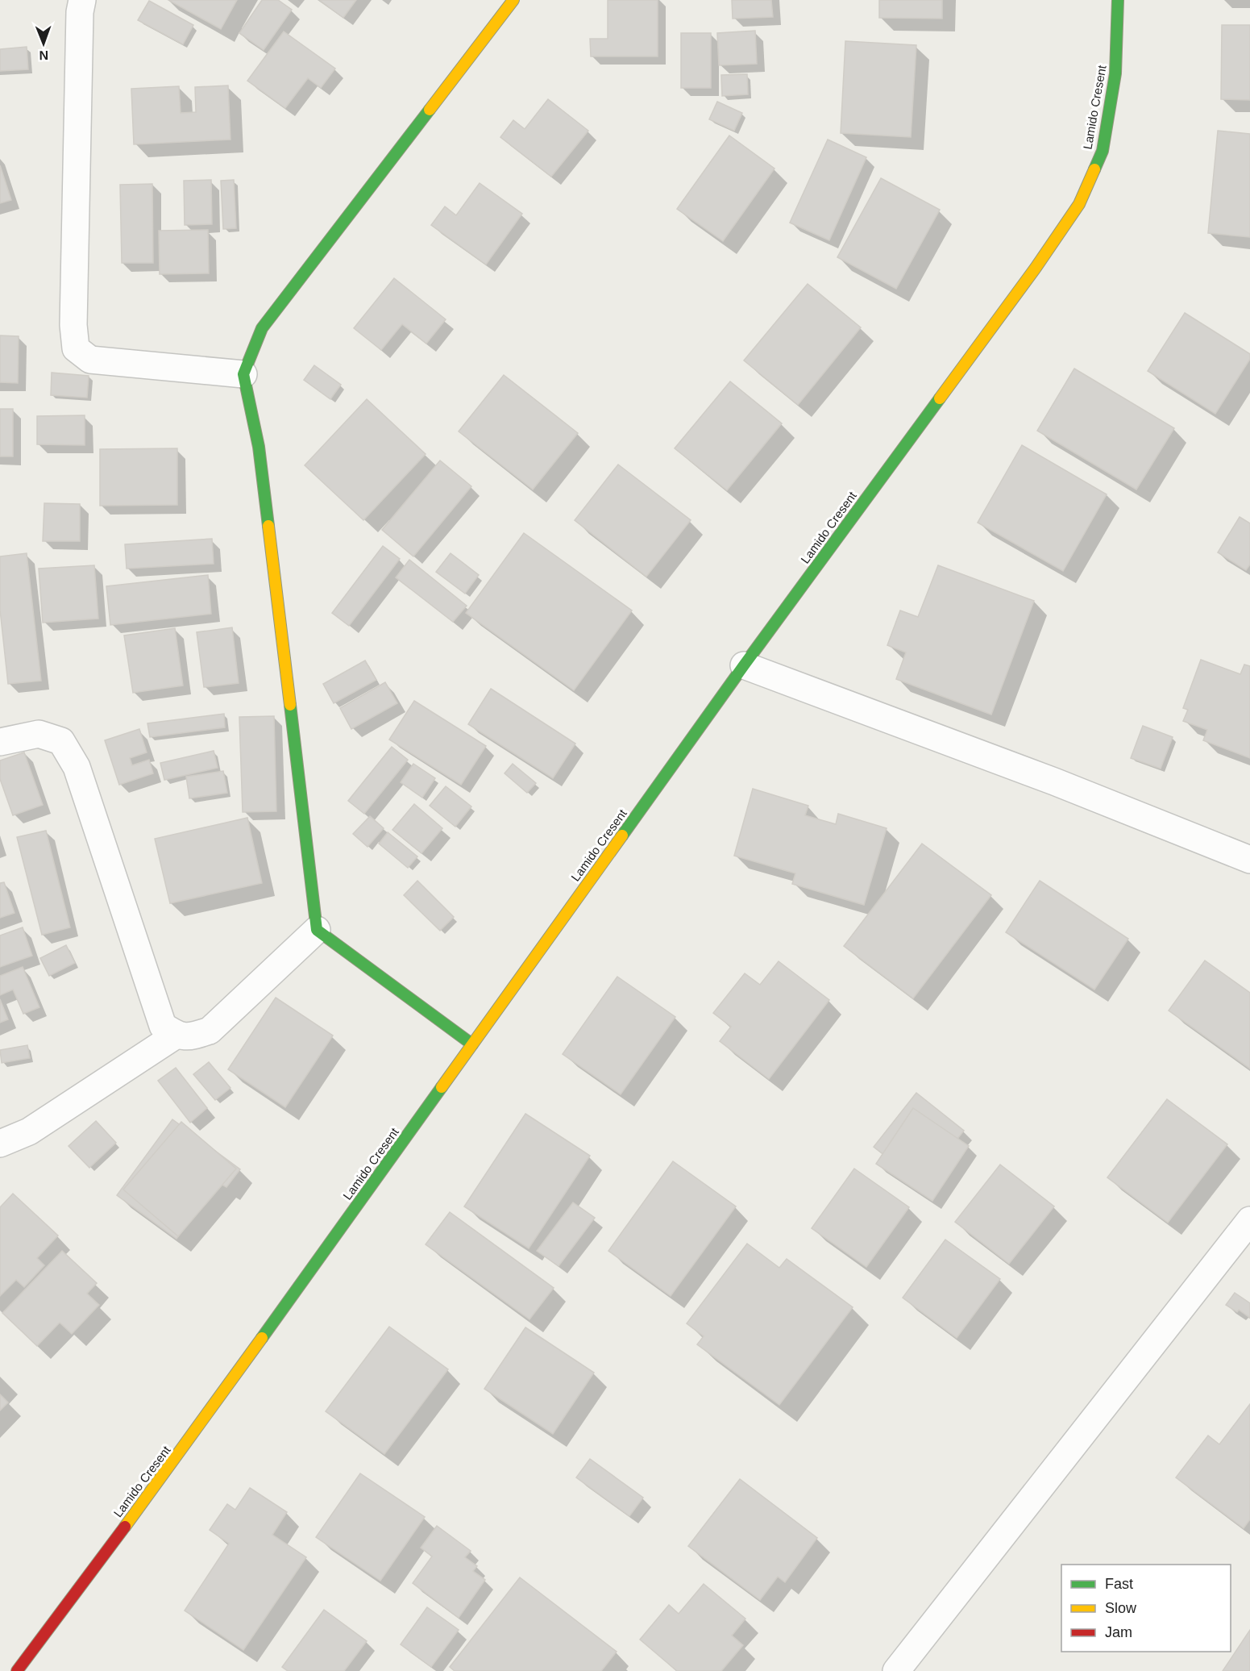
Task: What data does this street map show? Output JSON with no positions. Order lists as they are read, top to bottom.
{
  "streets": {
    "street": ["Lamido Cresent"]
  },
  "legend": ["Fast", "Slow", "Jam"],
  "north": "bottom"
}
